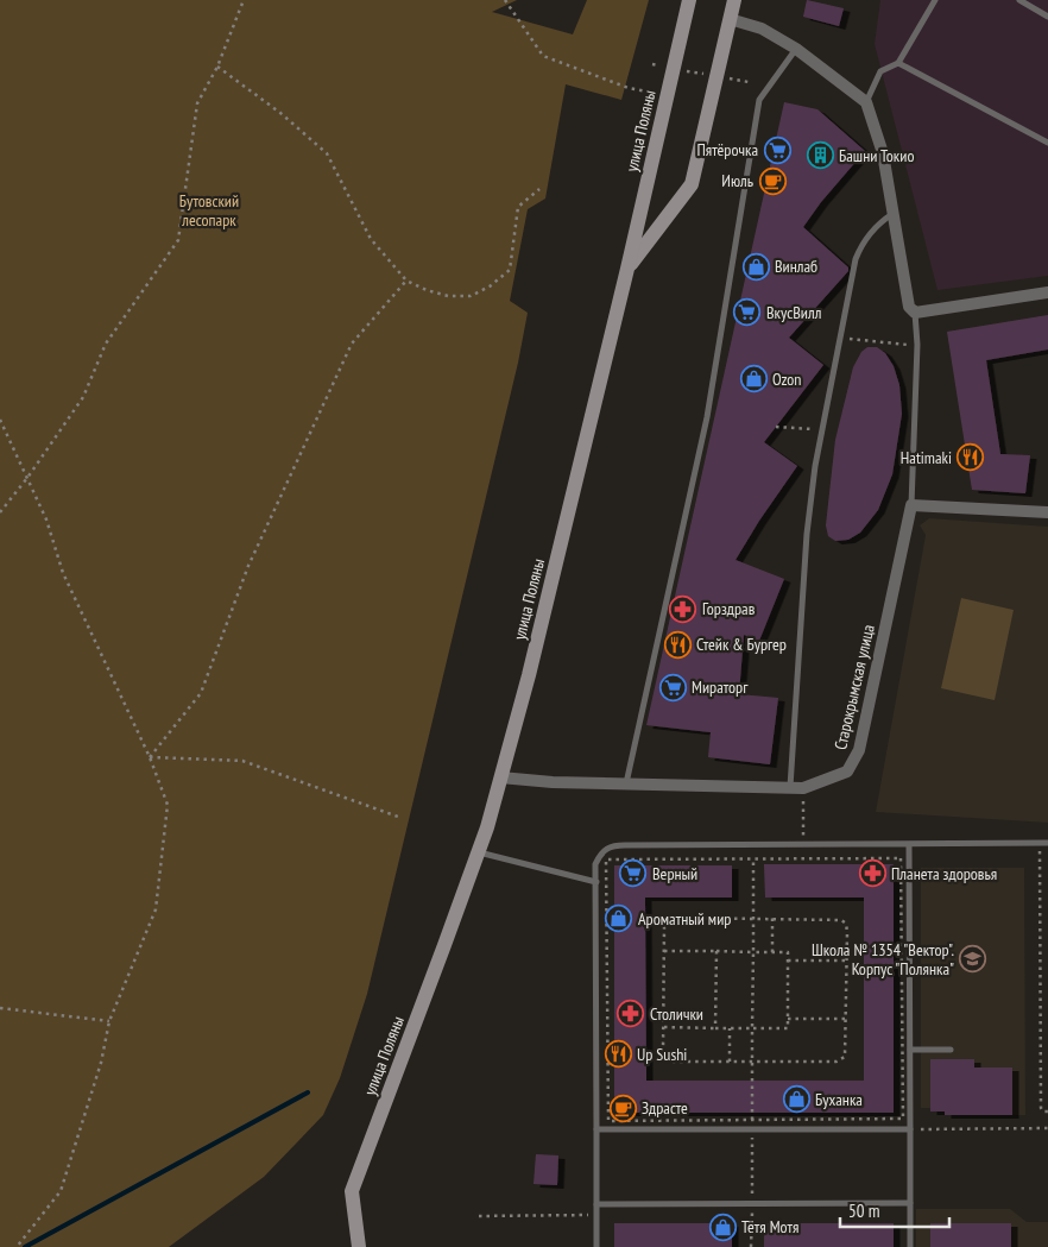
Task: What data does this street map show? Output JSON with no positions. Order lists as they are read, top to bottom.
{
  "streets": {
    "main road": ["улица Поляны"],
    "street": ["Старокрымская улица"]
  },
  "crossings": [
    ["улица Поляны", "Старокрымская улица"]
  ],
  "parks": ["Бутовский лесопарк"],
  "places": {
    "supermarket": [
      "Пятёрочка",
      "ВкусВилл",
      "Мираторг",
      "Верный"
    ],
    "building": ["Башни Токио"],
    "cafe": ["Июль", "Здрасте"],
    "shop": [
      "Винлаб",
      "Ozon",
      "Ароматный мир",
      "Буханка",
      "Тётя Мотя"
    ],
    "restaurant": ["Hatimaki", "Стейк & Бургер", "Up Sushi"],
    "pharmacy": ["Горздрав", "Планета здоровья", "Столички"],
    "school or university": ["Школа № 1354 \"Вектор\". Корпус \"Полянка\""]
  },
  "scale_bar": "50 m"
}
